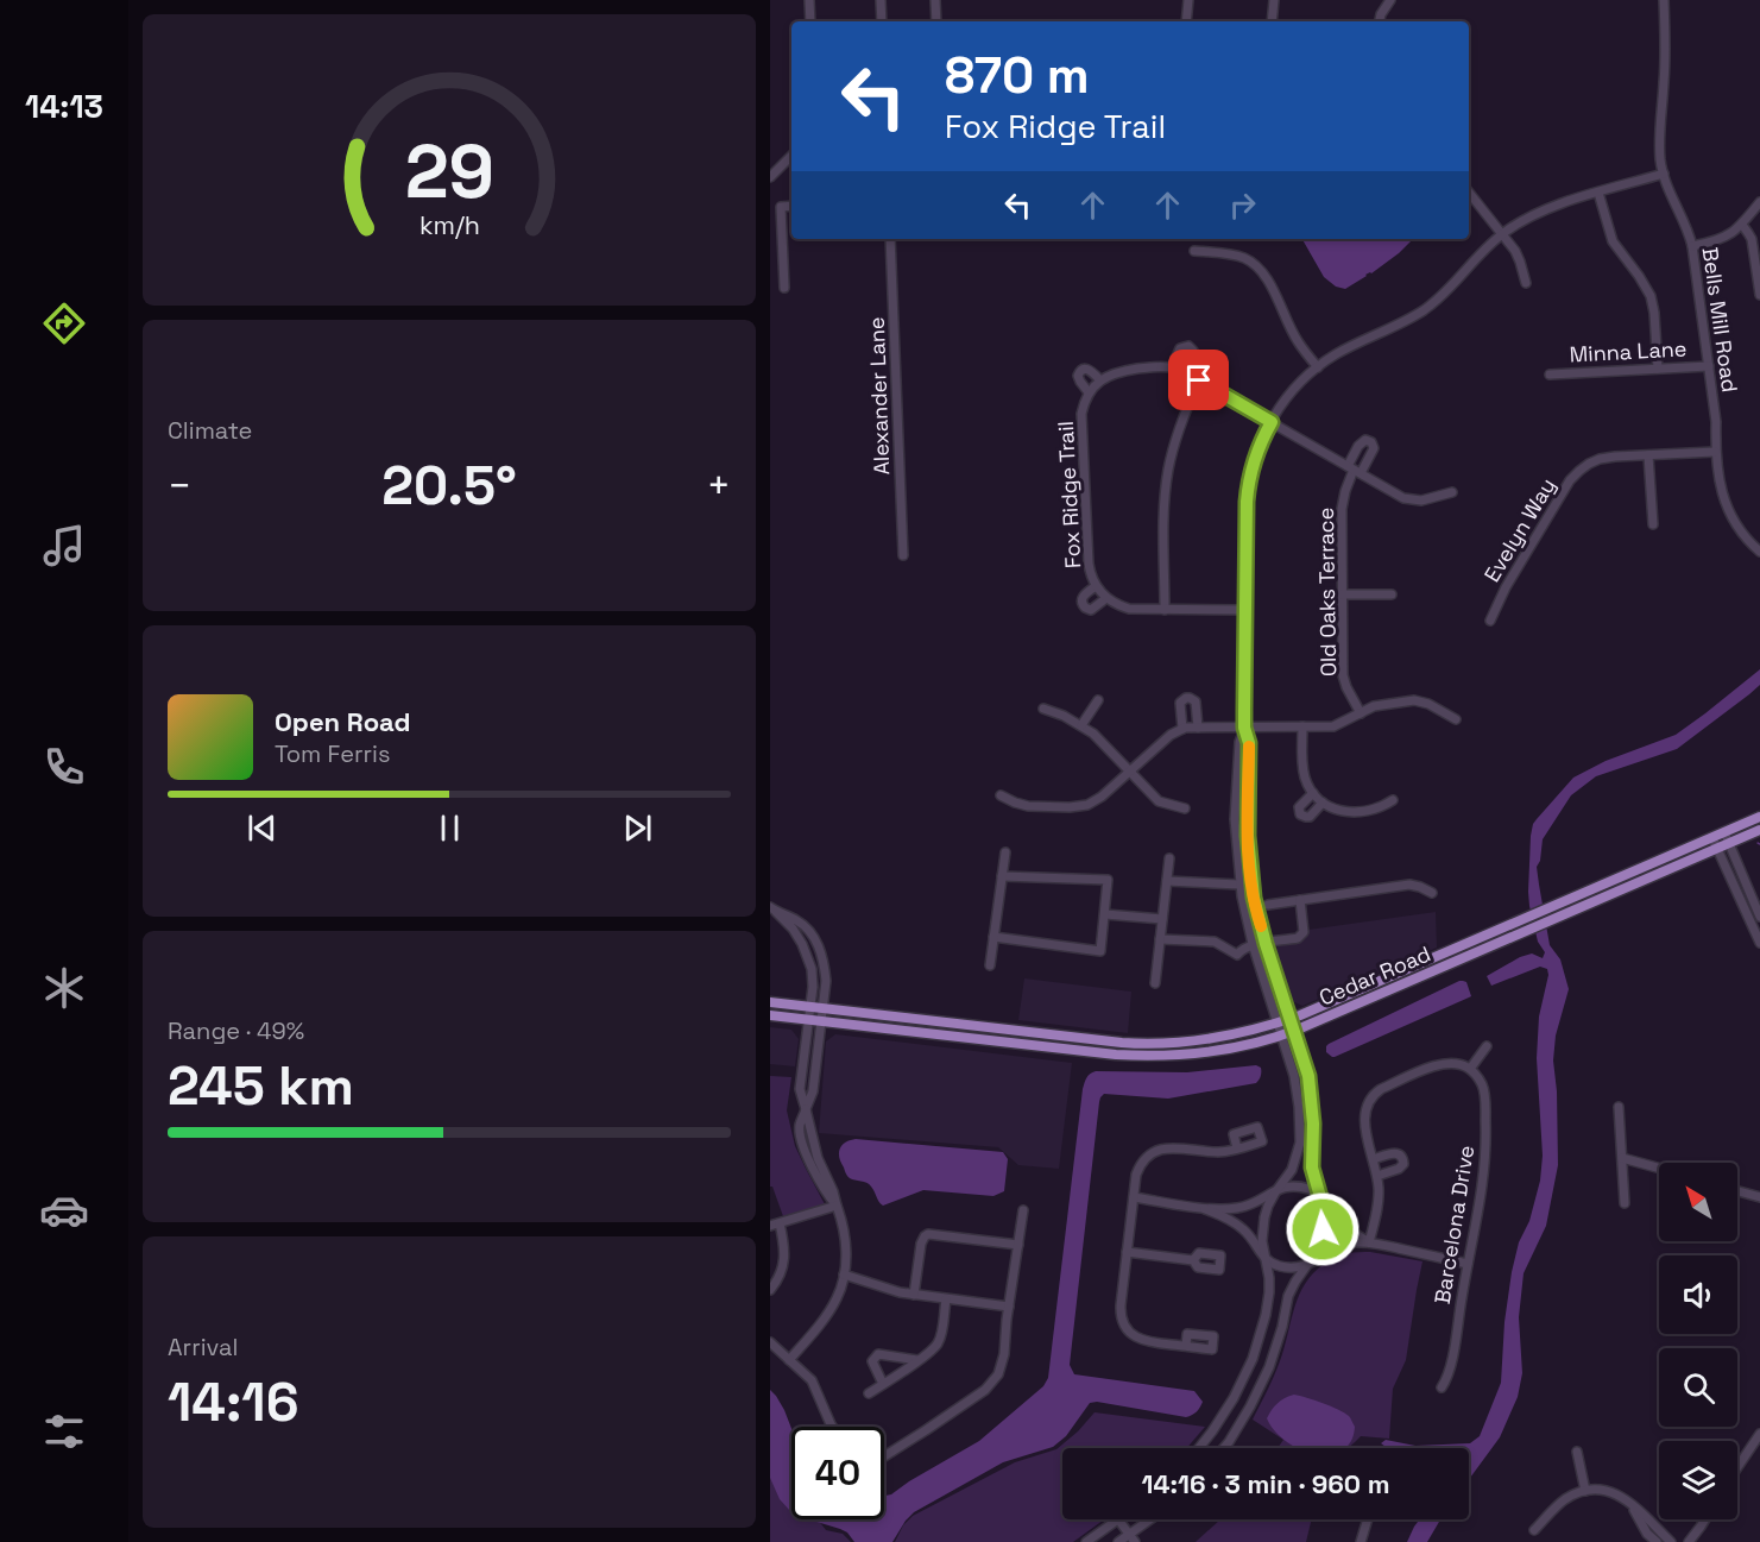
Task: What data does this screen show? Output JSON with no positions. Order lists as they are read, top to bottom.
{
  "streets": {
    "main road": ["Cedar Road"],
    "street": [
      "Bells Mill Road",
      "Minna Lane",
      "Alexander Lane",
      "Fox Ridge Trail",
      "Evelyn Way",
      "Old Oaks Terrace",
      "Barcelona Drive"
    ]
  },
  "crossings": [
    ["Bells Mill Road", "Minna Lane"],
    ["Bells Mill Road", "Evelyn Way"],
    ["Fox Ridge Trail", "Old Oaks Terrace"]
  ],
  "north": "top left",
  "page": {
    "tabs": "14:13",
    "turn": ["870 m", "Fox Ridge Trail"],
    "tile": [
      "Climate",
      ["Range · 49%", "245 km"],
      ["Arrival", "14:16"]
    ],
    "heat": ["−", "20.5°", "+"],
    "song": ["Open Road", "Tom Ferris"],
    "limit": "40",
    "trip": "14:16 · 3 min · 960 m",
    "gauge": ["29", "km/h"]
  }
}
